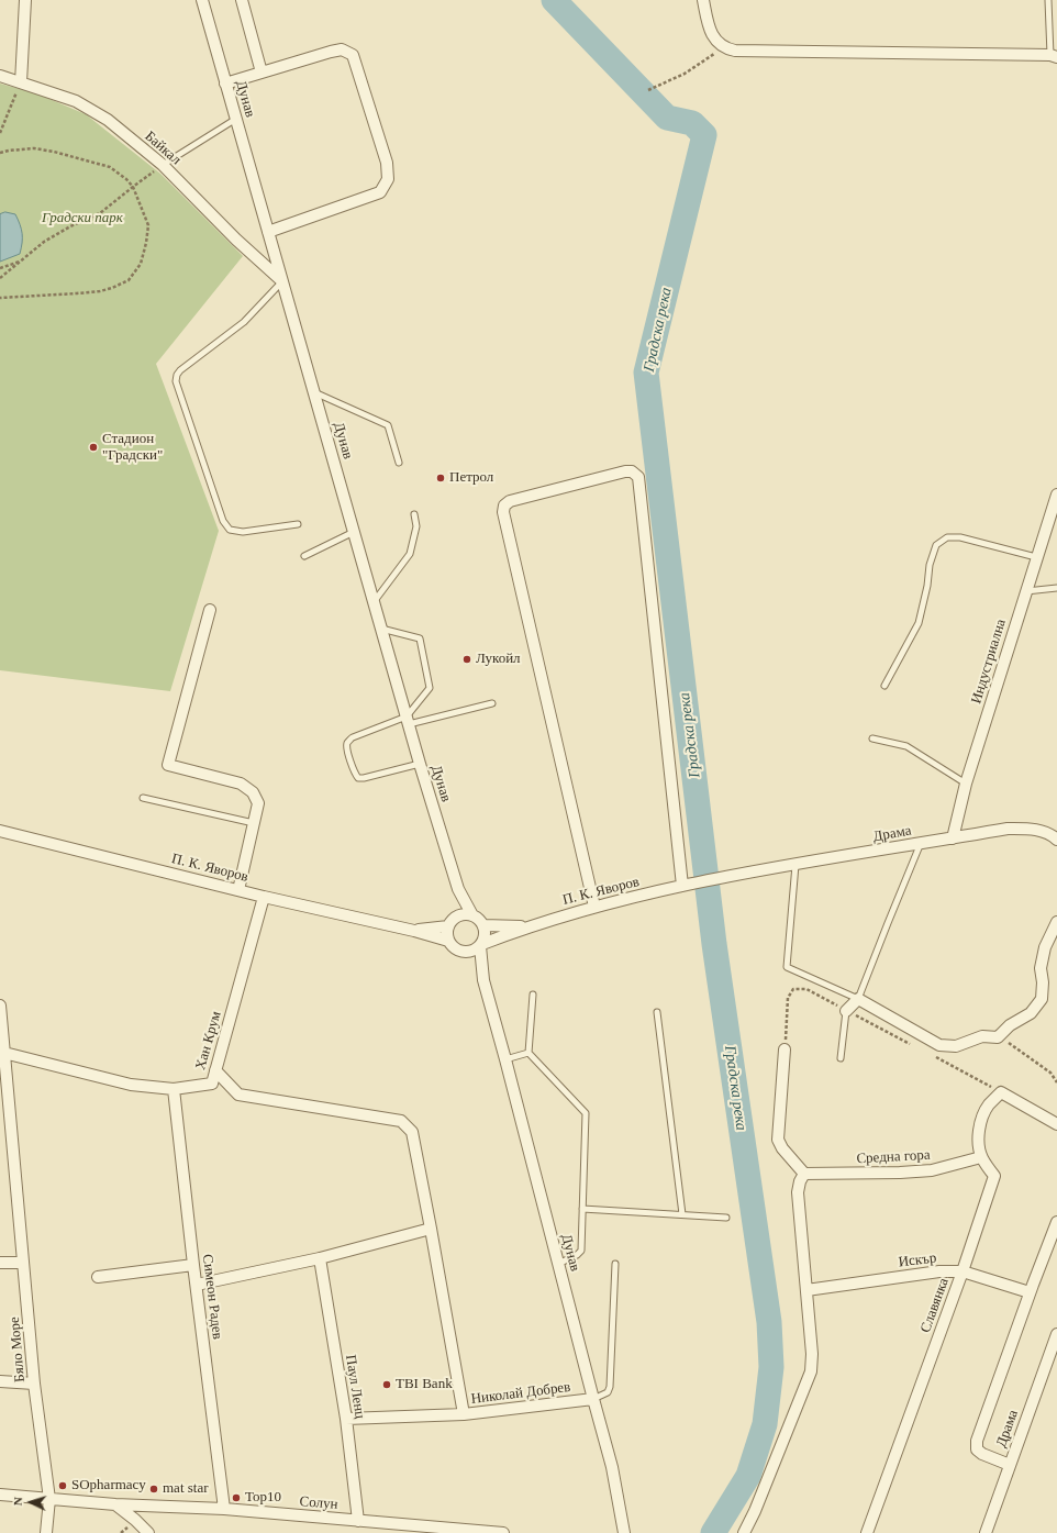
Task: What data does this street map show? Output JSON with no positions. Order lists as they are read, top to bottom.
{
  "streets": {
    "street": [
      "Дунав",
      "Байкал",
      "Индустриална",
      "Драма",
      "П. К. Яворов",
      "Хан Крум",
      "Средна гора",
      "Искър",
      "Симеон Радев",
      "Славянка",
      "Бяло Море",
      "Паул Ленц",
      "Николай Добрев",
      "Солун"
    ]
  },
  "crossings": [
    ["Дунав", "Байкал"],
    ["Дунав", "П. К. Яворов"],
    ["Дунав", "Николай Добрев"],
    ["Индустриална", "Драма"],
    ["Драма", "П. К. Яворов"],
    ["П. К. Яворов", "Хан Крум"],
    ["Хан Крум", "Симеон Радев"],
    ["Хан Крум", "Бяло Море"],
    ["Средна гора", "Славянка"],
    ["Искър", "Славянка"],
    ["Симеон Радев", "Солун"],
    ["Бяло Море", "Солун"],
    ["Паул Ленц", "Николай Добрев"],
    ["Паул Ленц", "Солун"]
  ],
  "water": ["Градска река"],
  "parks": ["Градски парк"],
  "places": [
    "Стадион \"Градски\"",
    "Петрол",
    "Лукойл",
    "TBI Bank",
    "SOpharmacy",
    "mat star",
    "Top10"
  ],
  "north": "left"
}
